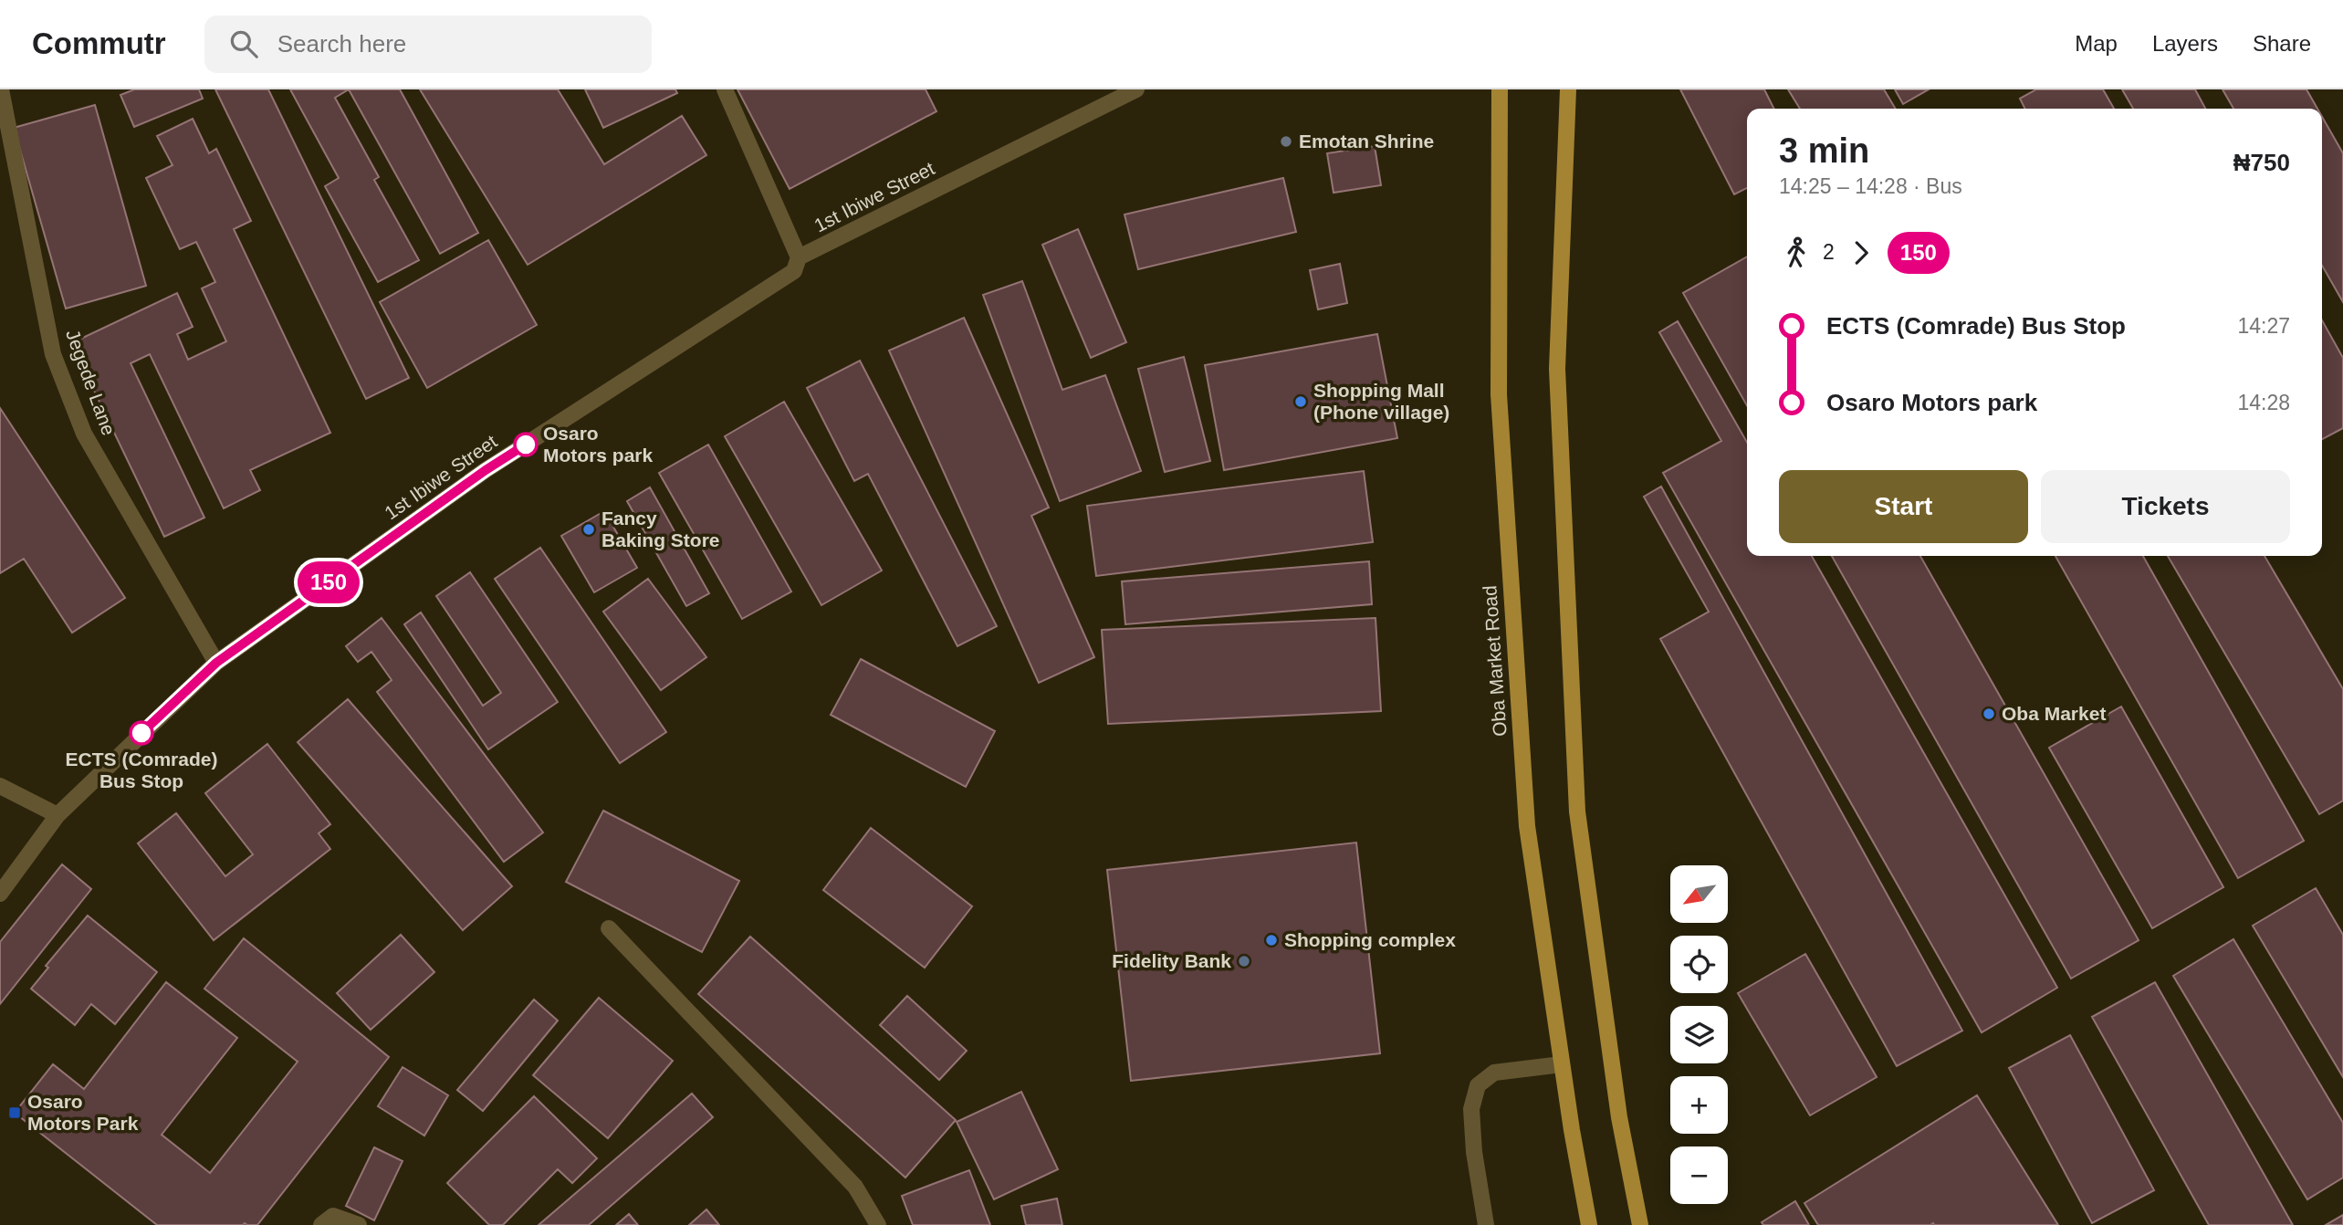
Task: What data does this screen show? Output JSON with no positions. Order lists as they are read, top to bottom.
{
  "streets": {
    "main road": ["Oba Market Road"],
    "street": ["1st Ibiwe Street", "Jegede Lane"]
  },
  "crossings": [
    ["1st Ibiwe Street", "Jegede Lane"]
  ],
  "places": {
    "other": [
      "Emotan Shrine",
      "Shopping Mall (Phone village)",
      "Osaro Motors park",
      "Fancy Baking Store",
      "Oba Market",
      "ECTS (Comrade) Bus Stop",
      "Shopping complex",
      "Fidelity Bank"
    ],
    "transit": ["Osaro Motors Park"]
  },
  "lines": ["bus line 150"],
  "north": "bottom left",
  "page": {
    "header": "Commutr",
    "search": "Search here",
    "nav": ["Map", "Layers", "Share"],
    "on_map": "150",
    "heading": ["3 min", "14:25 – 14:28 · Bus", "₦750"],
    "legs": ["2", "150"],
    "list": [
      {
        "name": "ECTS (Comrade) Bus Stop",
        "value": "14:27"
      },
      {
        "name": "Osaro Motors park",
        "value": "14:28"
      }
    ],
    "buttons": ["Start", "Tickets"],
    "map_buttons": ["+", "−"]
  }
}
